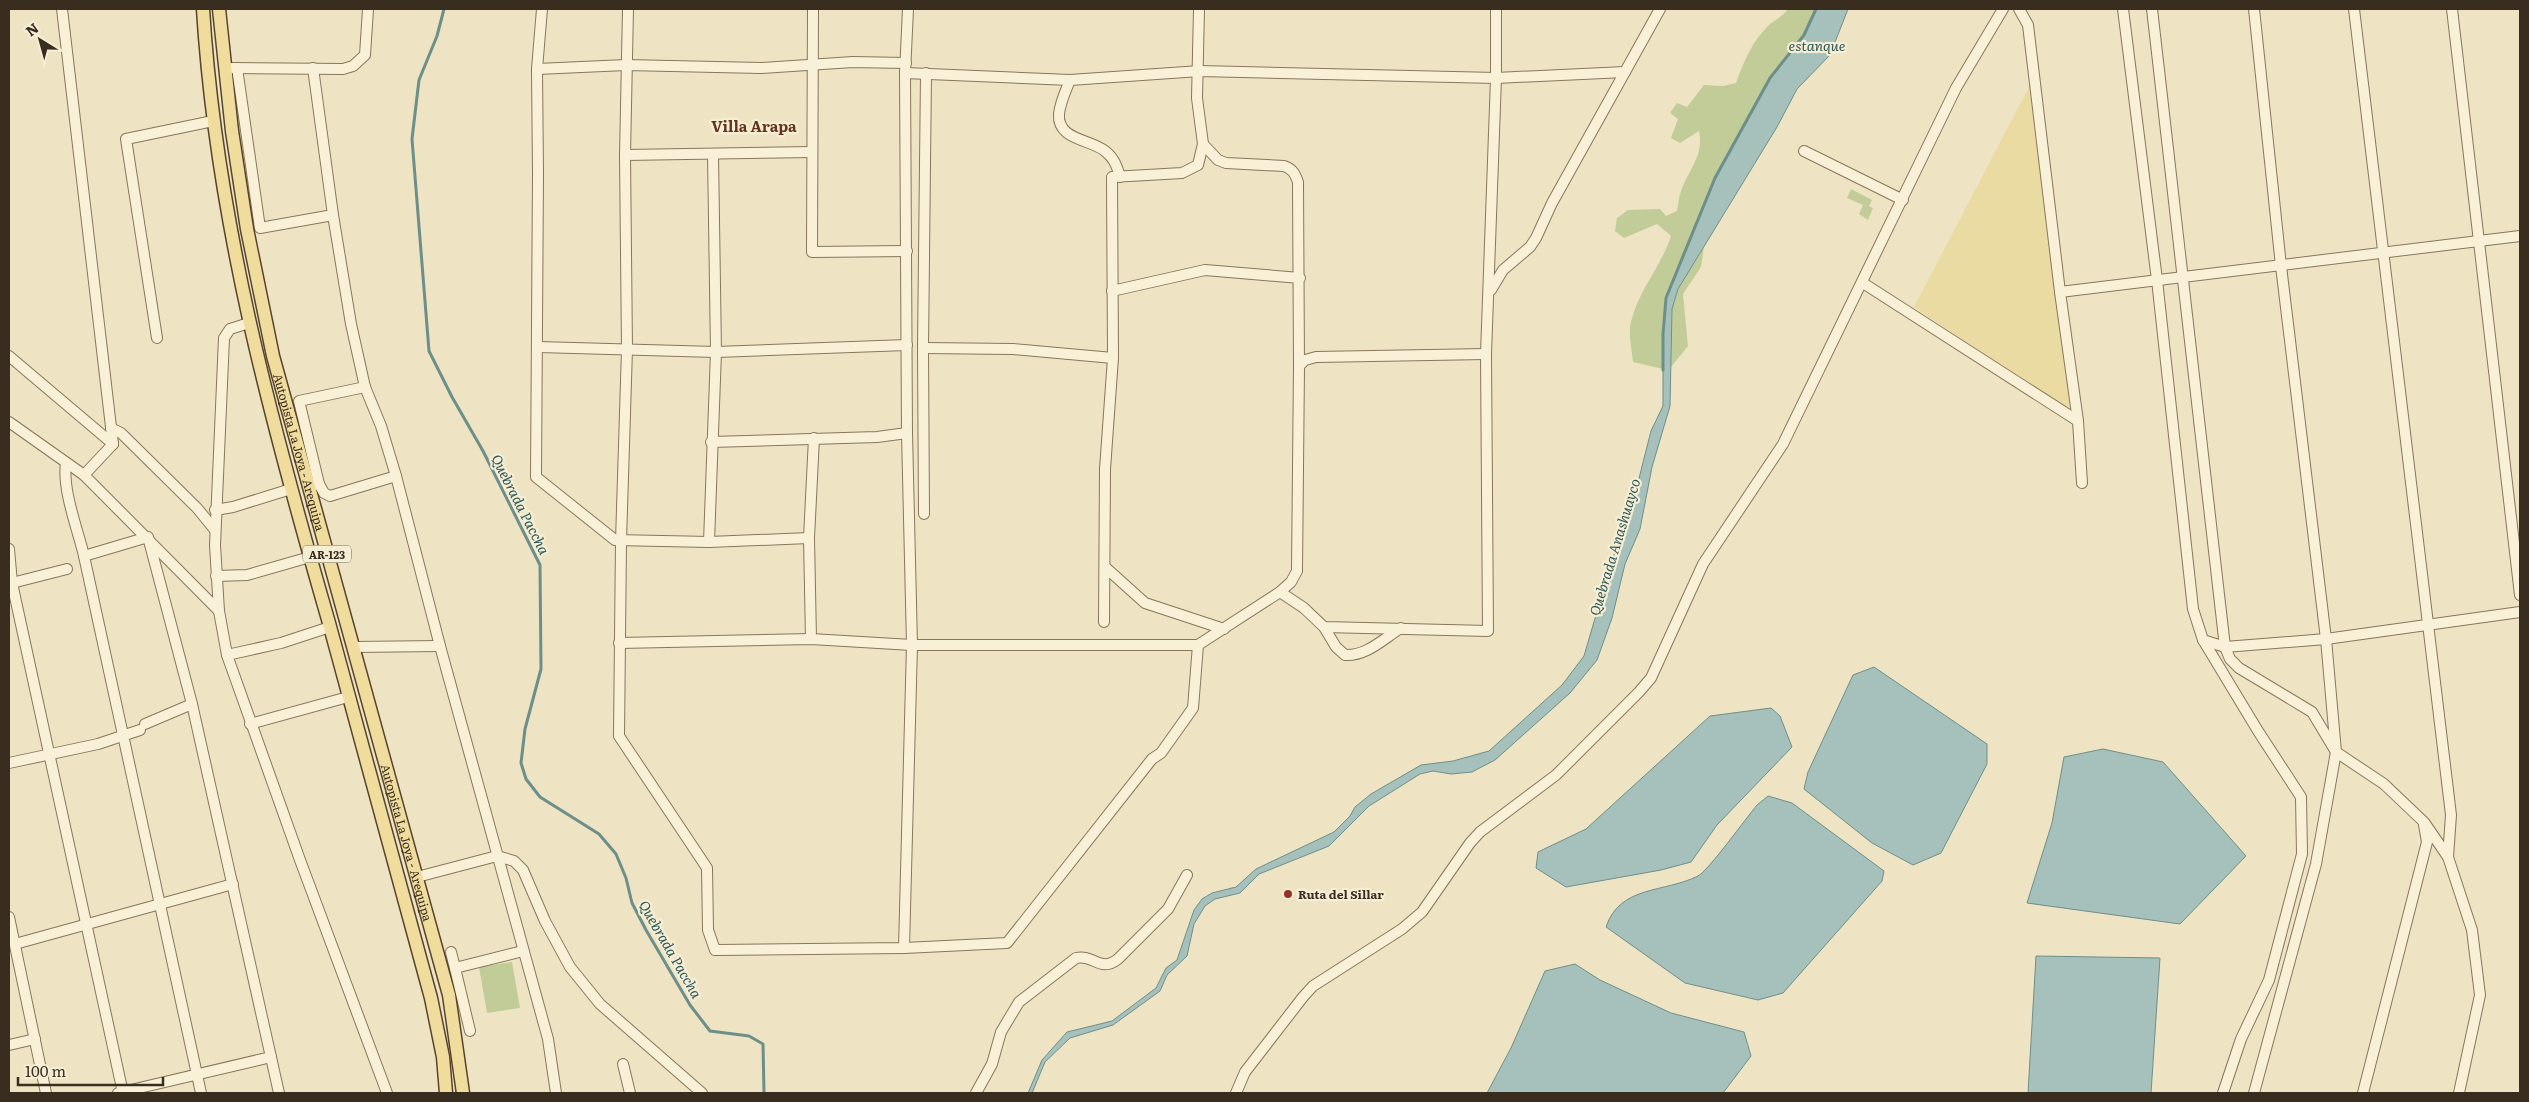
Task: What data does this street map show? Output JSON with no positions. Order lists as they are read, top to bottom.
{
  "streets": {
    "main road": ["Autopista La Joya - Arequipa", "AR-123"]
  },
  "districts": ["Villa Arapa"],
  "water": ["estanque", "Quebrada Paccha", "Quebrada Anashuayco"],
  "places": ["Ruta del Sillar"],
  "scale_bar": "100 m",
  "north": "top left"
}
